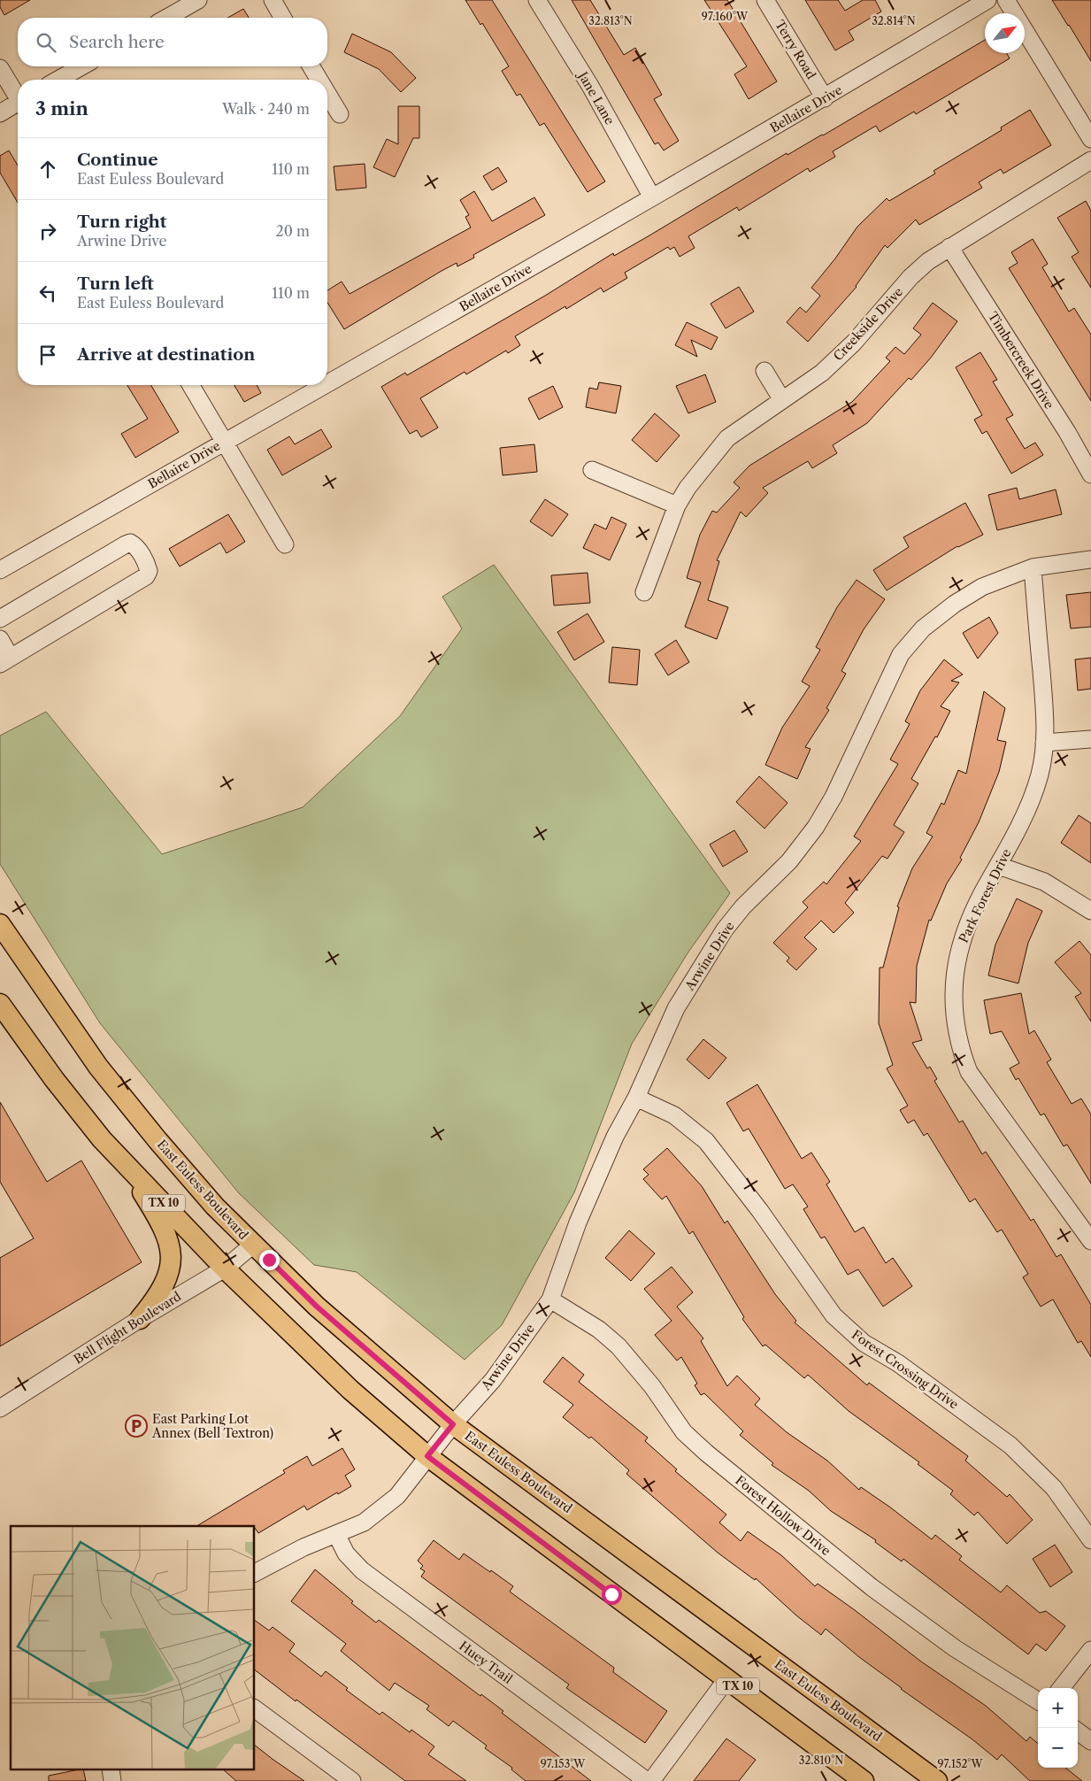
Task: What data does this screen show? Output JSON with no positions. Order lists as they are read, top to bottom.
{
  "streets": {
    "main road": ["East Euless Boulevard", "TX 10"],
    "street": [
      "Terry Road",
      "Jane Lane",
      "Bellaire Drive",
      "Creekside Drive",
      "Timbercreek Drive",
      "Park Forest Drive",
      "Arwine Drive",
      "Bell Flight Boulevard",
      "Forest Crossing Drive",
      "Forest Hollow Drive",
      "Huey Trail"
    ]
  },
  "crossings": [
    ["Terry Road", "Bellaire Drive"],
    ["Jane Lane", "Bellaire Drive"],
    ["Creekside Drive", "Timbercreek Drive"],
    ["Park Forest Drive", "Arwine Drive"],
    ["Arwine Drive", "East Euless Boulevard"],
    ["Arwine Drive", "TX 10"],
    ["Arwine Drive", "Forest Crossing Drive"],
    ["Arwine Drive", "Forest Hollow Drive"],
    ["Arwine Drive", "Huey Trail"],
    ["East Euless Boulevard", "Bell Flight Boulevard"],
    ["TX 10", "Bell Flight Boulevard"]
  ],
  "places": {
    "parking": ["East Parking Lot Annex (Bell Textron)"]
  },
  "north": "top right",
  "page": {
    "search": "Search here",
    "heading": ["3 min", "Walk · 240 m"],
    "list": [
      ["Continue", "East Euless Boulevard", "110 m"],
      ["Turn right", "Arwine Drive", "20 m"],
      ["Turn left", "East Euless Boulevard", "110 m"],
      "Arrive at destination"
    ],
    "map_buttons": ["+", "−"]
  },
  "coordinates": [
    "97.160°W",
    "32.814°N",
    "32.813°N",
    "32.810°N",
    "97.153°W",
    "97.152°W"
  ]
}
